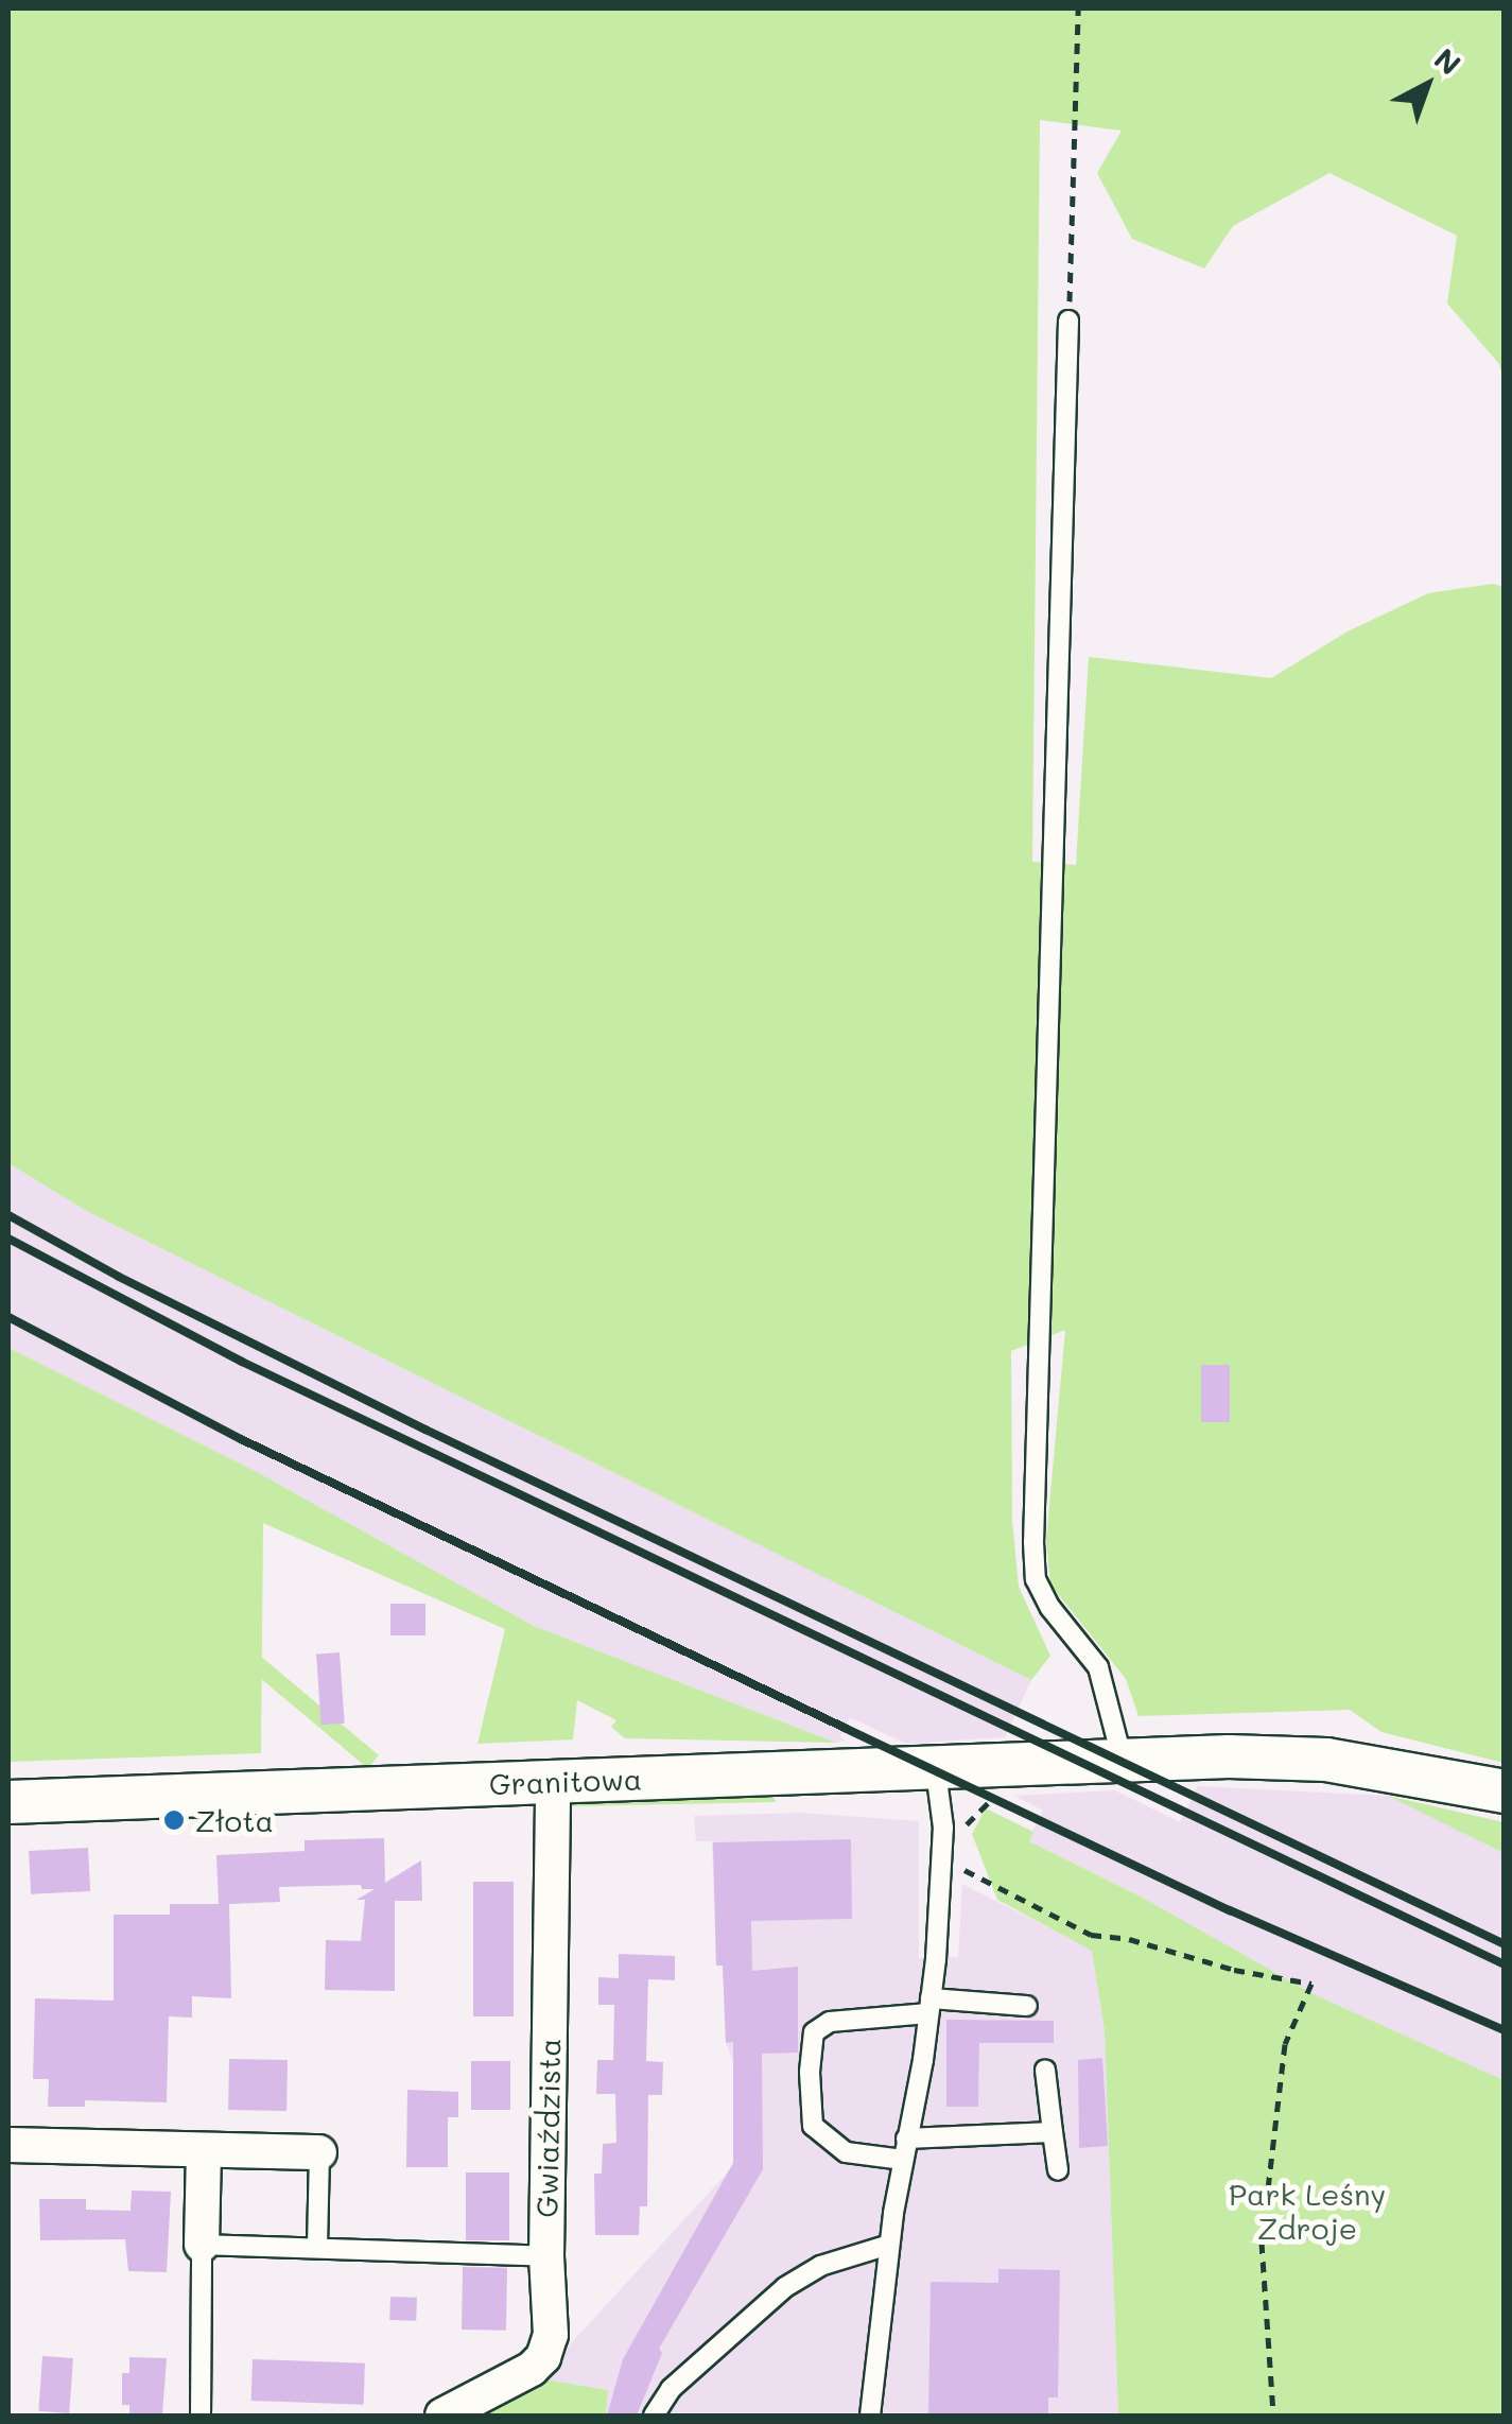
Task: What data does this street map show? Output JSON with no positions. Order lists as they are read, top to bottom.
{
  "streets": {
    "street": ["Granitowa", "Gwiaździsta"]
  },
  "crossings": [
    ["Granitowa", "Gwiaździsta"]
  ],
  "parks": ["Park Leśny Zdroje"],
  "places": ["Złota"],
  "north": "top right"
}
